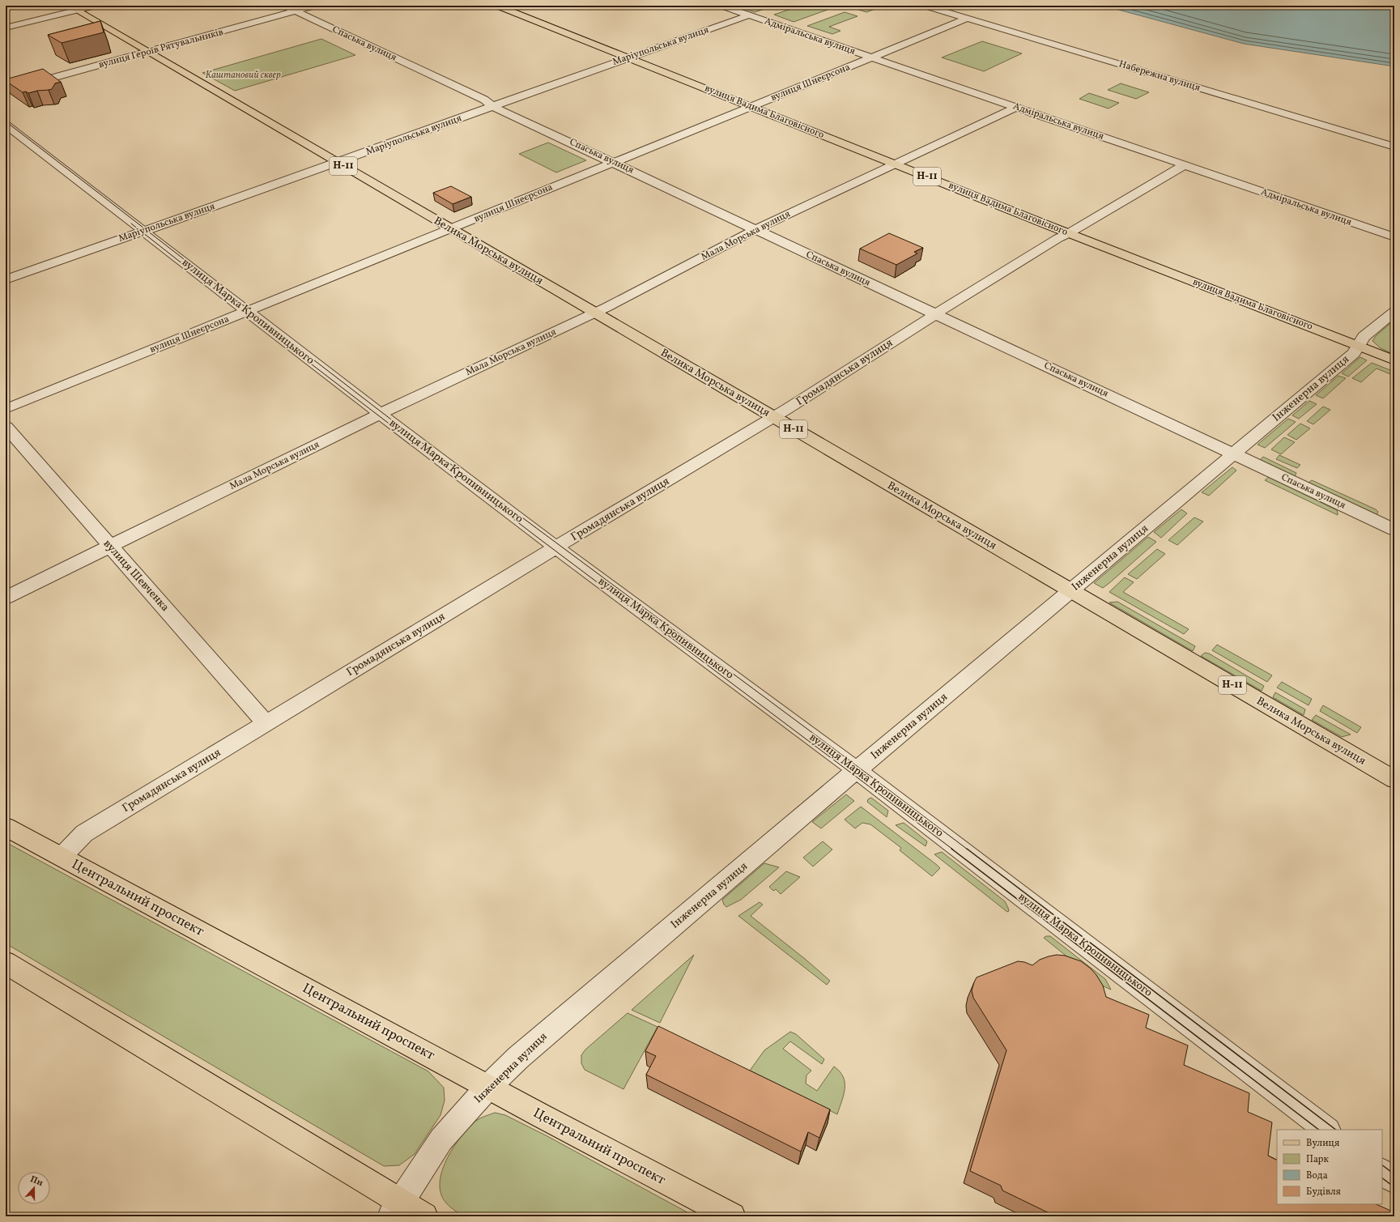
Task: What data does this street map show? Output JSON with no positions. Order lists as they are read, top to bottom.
{
  "streets": {
    "main road": [
      "вулиця Вадима Благовісного",
      "Н-11",
      "Велика Морська вулиця",
      "Центральний проспект"
    ],
    "street": [
      "Адміральська вулиця",
      "Спаська вулиця",
      "Маріупольська вулиця",
      "вулиця Героїв Рятувальників",
      "Набережна вулиця",
      "вулиця Шнеєрсона",
      "Мала Морська вулиця",
      "вулиця Марка Кропивницького",
      "Громадянська вулиця",
      "Інженерна вулиця",
      "вулиця Шевченка"
    ]
  },
  "crossings": [
    ["Адміральська вулиця", "Маріупольська вулиця"],
    ["Адміральська вулиця", "вулиця Шнеєрсона"],
    ["Адміральська вулиця", "Мала Морська вулиця"],
    ["Адміральська вулиця", "Громадянська вулиця"],
    ["Спаська вулиця", "Маріупольська вулиця"],
    ["Спаська вулиця", "вулиця Героїв Рятувальників"],
    ["Спаська вулиця", "вулиця Шнеєрсона"],
    ["Спаська вулиця", "Мала Морська вулиця"],
    ["Спаська вулиця", "Громадянська вулиця"],
    ["Спаська вулиця", "Інженерна вулиця"],
    ["Маріупольська вулиця", "вулиця Вадима Благовісного"],
    ["Маріупольська вулиця", "Велика Морська вулиця"],
    ["Маріупольська вулиця", "вулиця Марка Кропивницького"],
    ["вулиця Героїв Рятувальників", "Велика Морська вулиця"],
    ["Набережна вулиця", "вулиця Шнеєрсона"],
    ["вулиця Шнеєрсона", "вулиця Вадима Благовісного"],
    ["вулиця Шнеєрсона", "Велика Морська вулиця"],
    ["вулиця Шнеєрсона", "вулиця Марка Кропивницького"],
    ["вулиця Вадима Благовісного", "Мала Морська вулиця"],
    ["вулиця Вадима Благовісного", "Громадянська вулиця"],
    ["вулиця Вадима Благовісного", "Інженерна вулиця"],
    ["Мала Морська вулиця", "Велика Морська вулиця"],
    ["Мала Морська вулиця", "вулиця Марка Кропивницького"],
    ["Мала Морська вулиця", "вулиця Шевченка"],
    ["Велика Морська вулиця", "Громадянська вулиця"],
    ["Велика Морська вулиця", "Інженерна вулиця"],
    ["вулиця Марка Кропивницького", "Громадянська вулиця"],
    ["вулиця Марка Кропивницького", "Інженерна вулиця"],
    ["Громадянська вулиця", "вулиця Шевченка"],
    ["Громадянська вулиця", "Центральний проспект"],
    ["Інженерна вулиця", "Центральний проспект"]
  ],
  "parks": ["Каштановий сквер"],
  "legend": [
    "Вулиця",
    "Парк",
    "Вода",
    "Будівля"
  ],
  "north": "top"
}
